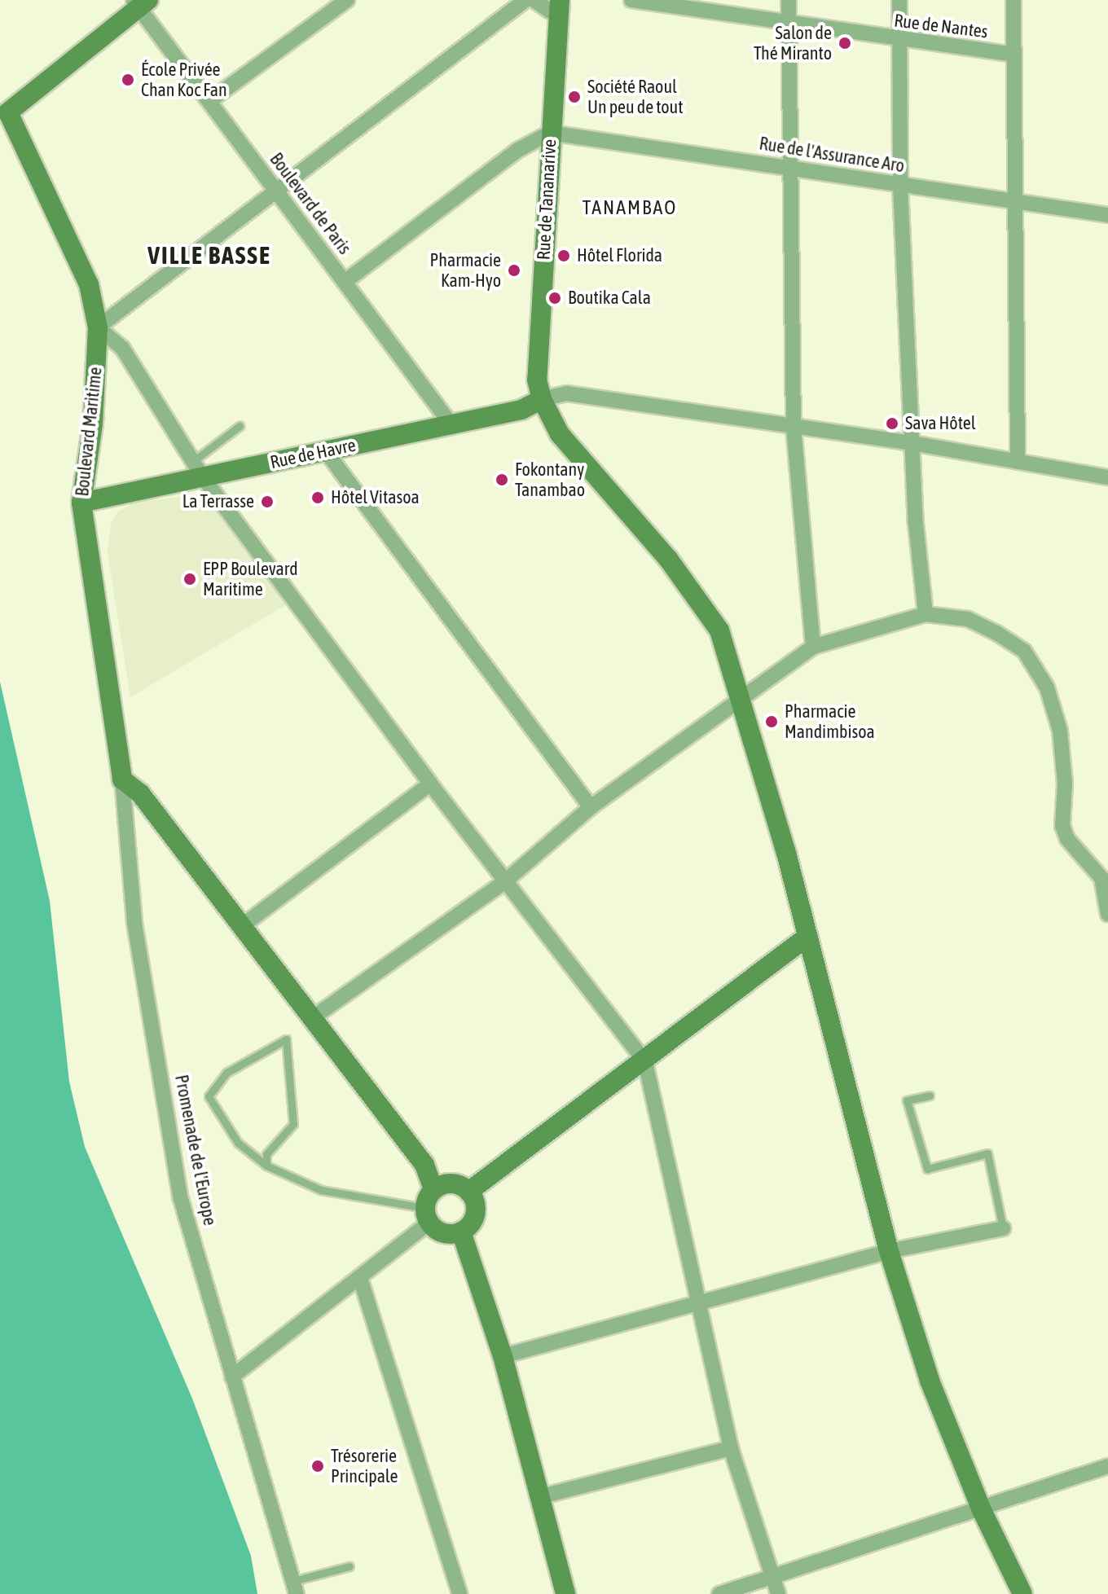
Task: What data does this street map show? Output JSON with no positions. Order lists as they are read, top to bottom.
{
  "streets": {
    "street": [
      "Rue de Nantes",
      "Rue de l'Assurance Aro",
      "Rue de Tananarive",
      "Boulevard de Paris",
      "Boulevard Maritime",
      "Rue de Havre",
      "Promenade de l'Europe"
    ]
  },
  "crossings": [
    ["Rue de l'Assurance Aro", "Rue de Tananarive"],
    ["Rue de Tananarive", "Rue de Havre"],
    ["Boulevard de Paris", "Rue de Havre"],
    ["Boulevard Maritime", "Rue de Havre"],
    ["Boulevard Maritime", "Promenade de l'Europe"]
  ],
  "districts": ["TANAMBAO", "VILLE BASSE"],
  "places": [
    "Salon de Thé Miranto",
    "École Privée Chan Koc Fan",
    "Société Raoul Un peu de tout",
    "Hôtel Florida",
    "Pharmacie Kam-Hyo",
    "Boutika Cala",
    "Sava Hôtel",
    "Fokontany Tanambao",
    "Hôtel Vitasoa",
    "La Terrasse",
    "EPP Boulevard Maritime",
    "Pharmacie Mandimbisoa",
    "Trésorerie Principale"
  ]
}
